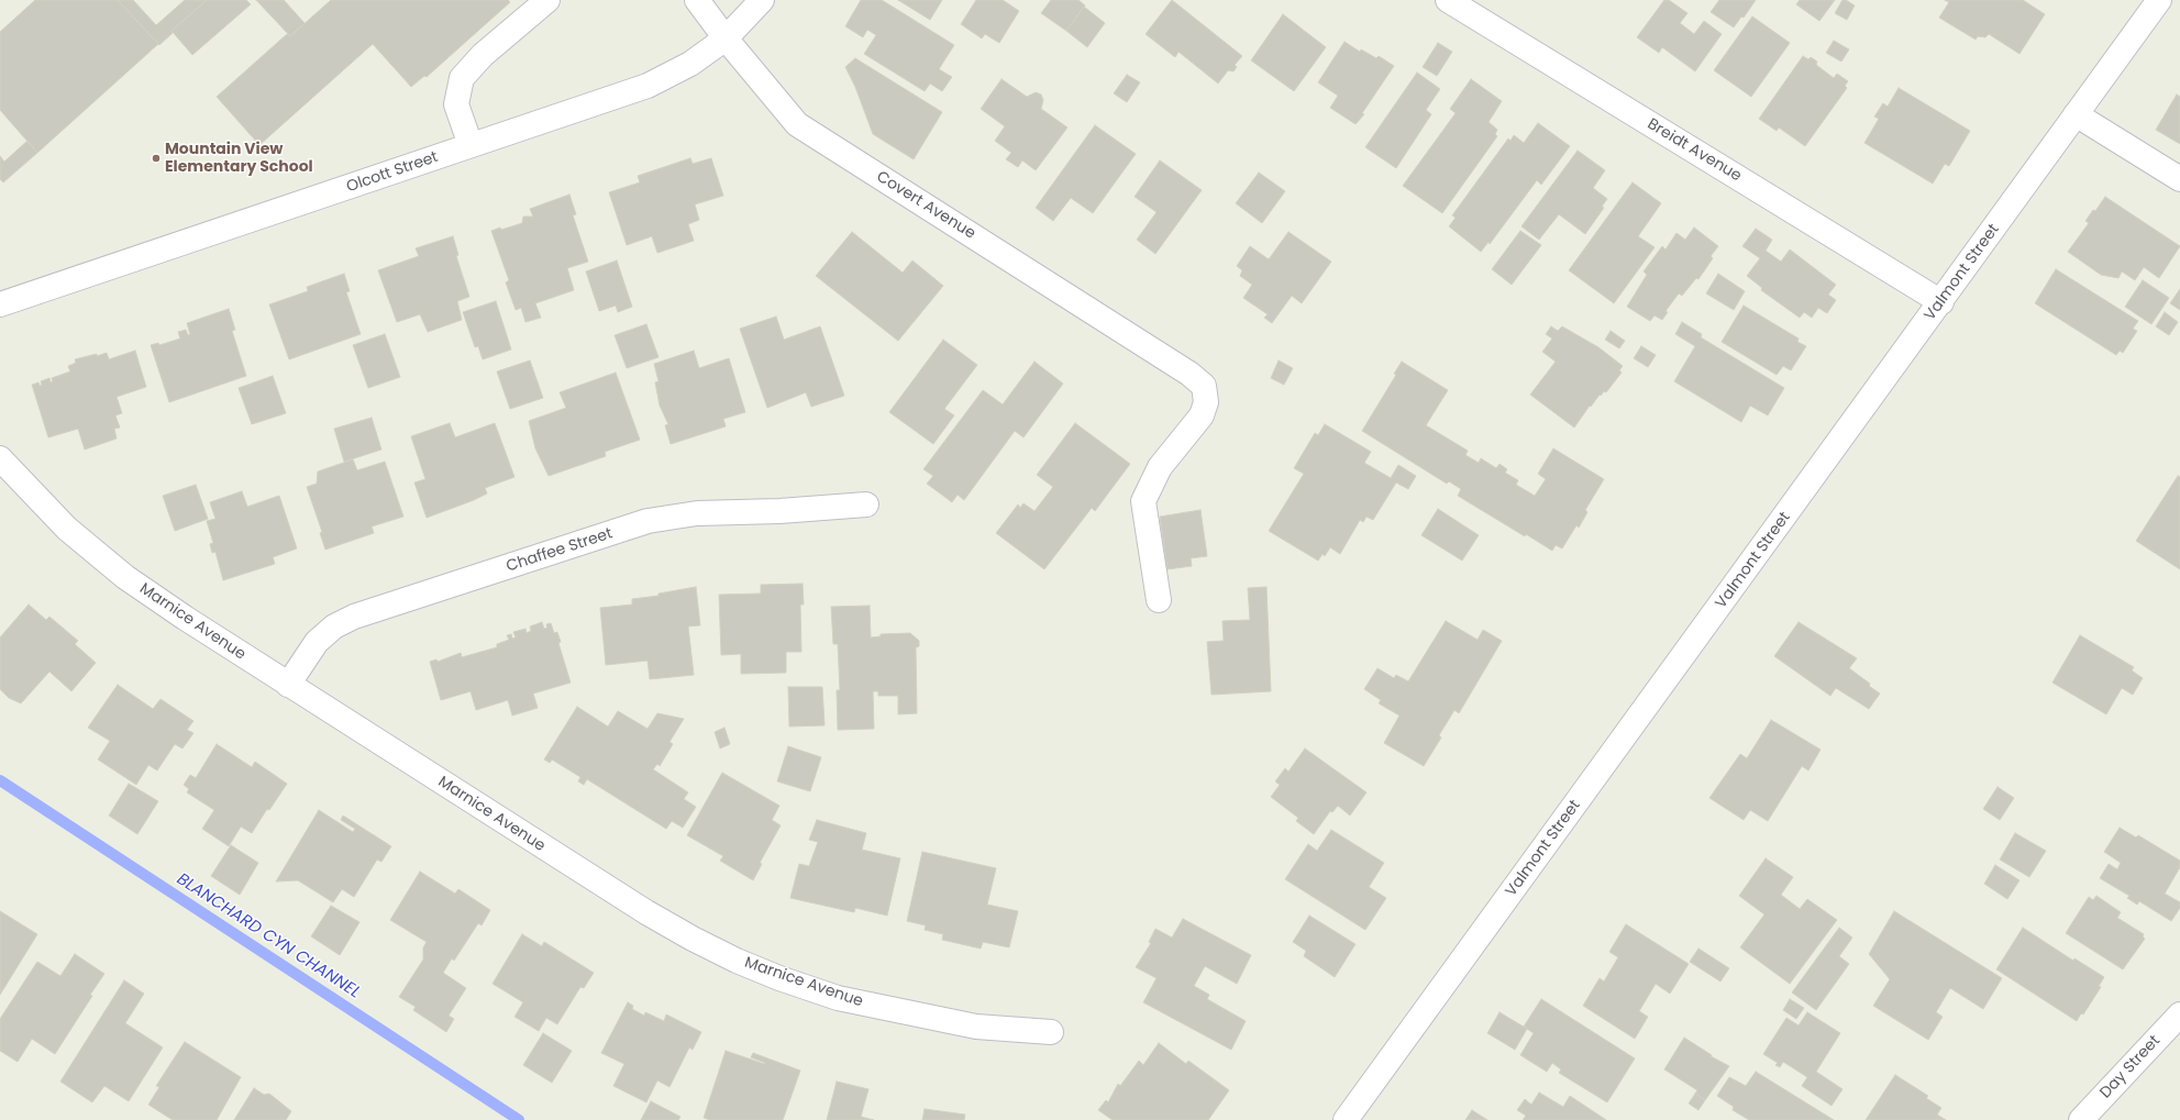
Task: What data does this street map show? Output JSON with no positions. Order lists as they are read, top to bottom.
{
  "streets": {
    "street": [
      "Breidt Avenue",
      "Olcott Street",
      "Covert Avenue",
      "Valmont Street",
      "Chaffee Street",
      "Marnice Avenue",
      "Day Street"
    ]
  },
  "crossings": [
    ["Breidt Avenue", "Valmont Street"],
    ["Olcott Street", "Covert Avenue"],
    ["Chaffee Street", "Marnice Avenue"]
  ],
  "water": ["BLANCHARD CYN CHANNEL"],
  "places": ["Mountain View Elementary School"]
}
